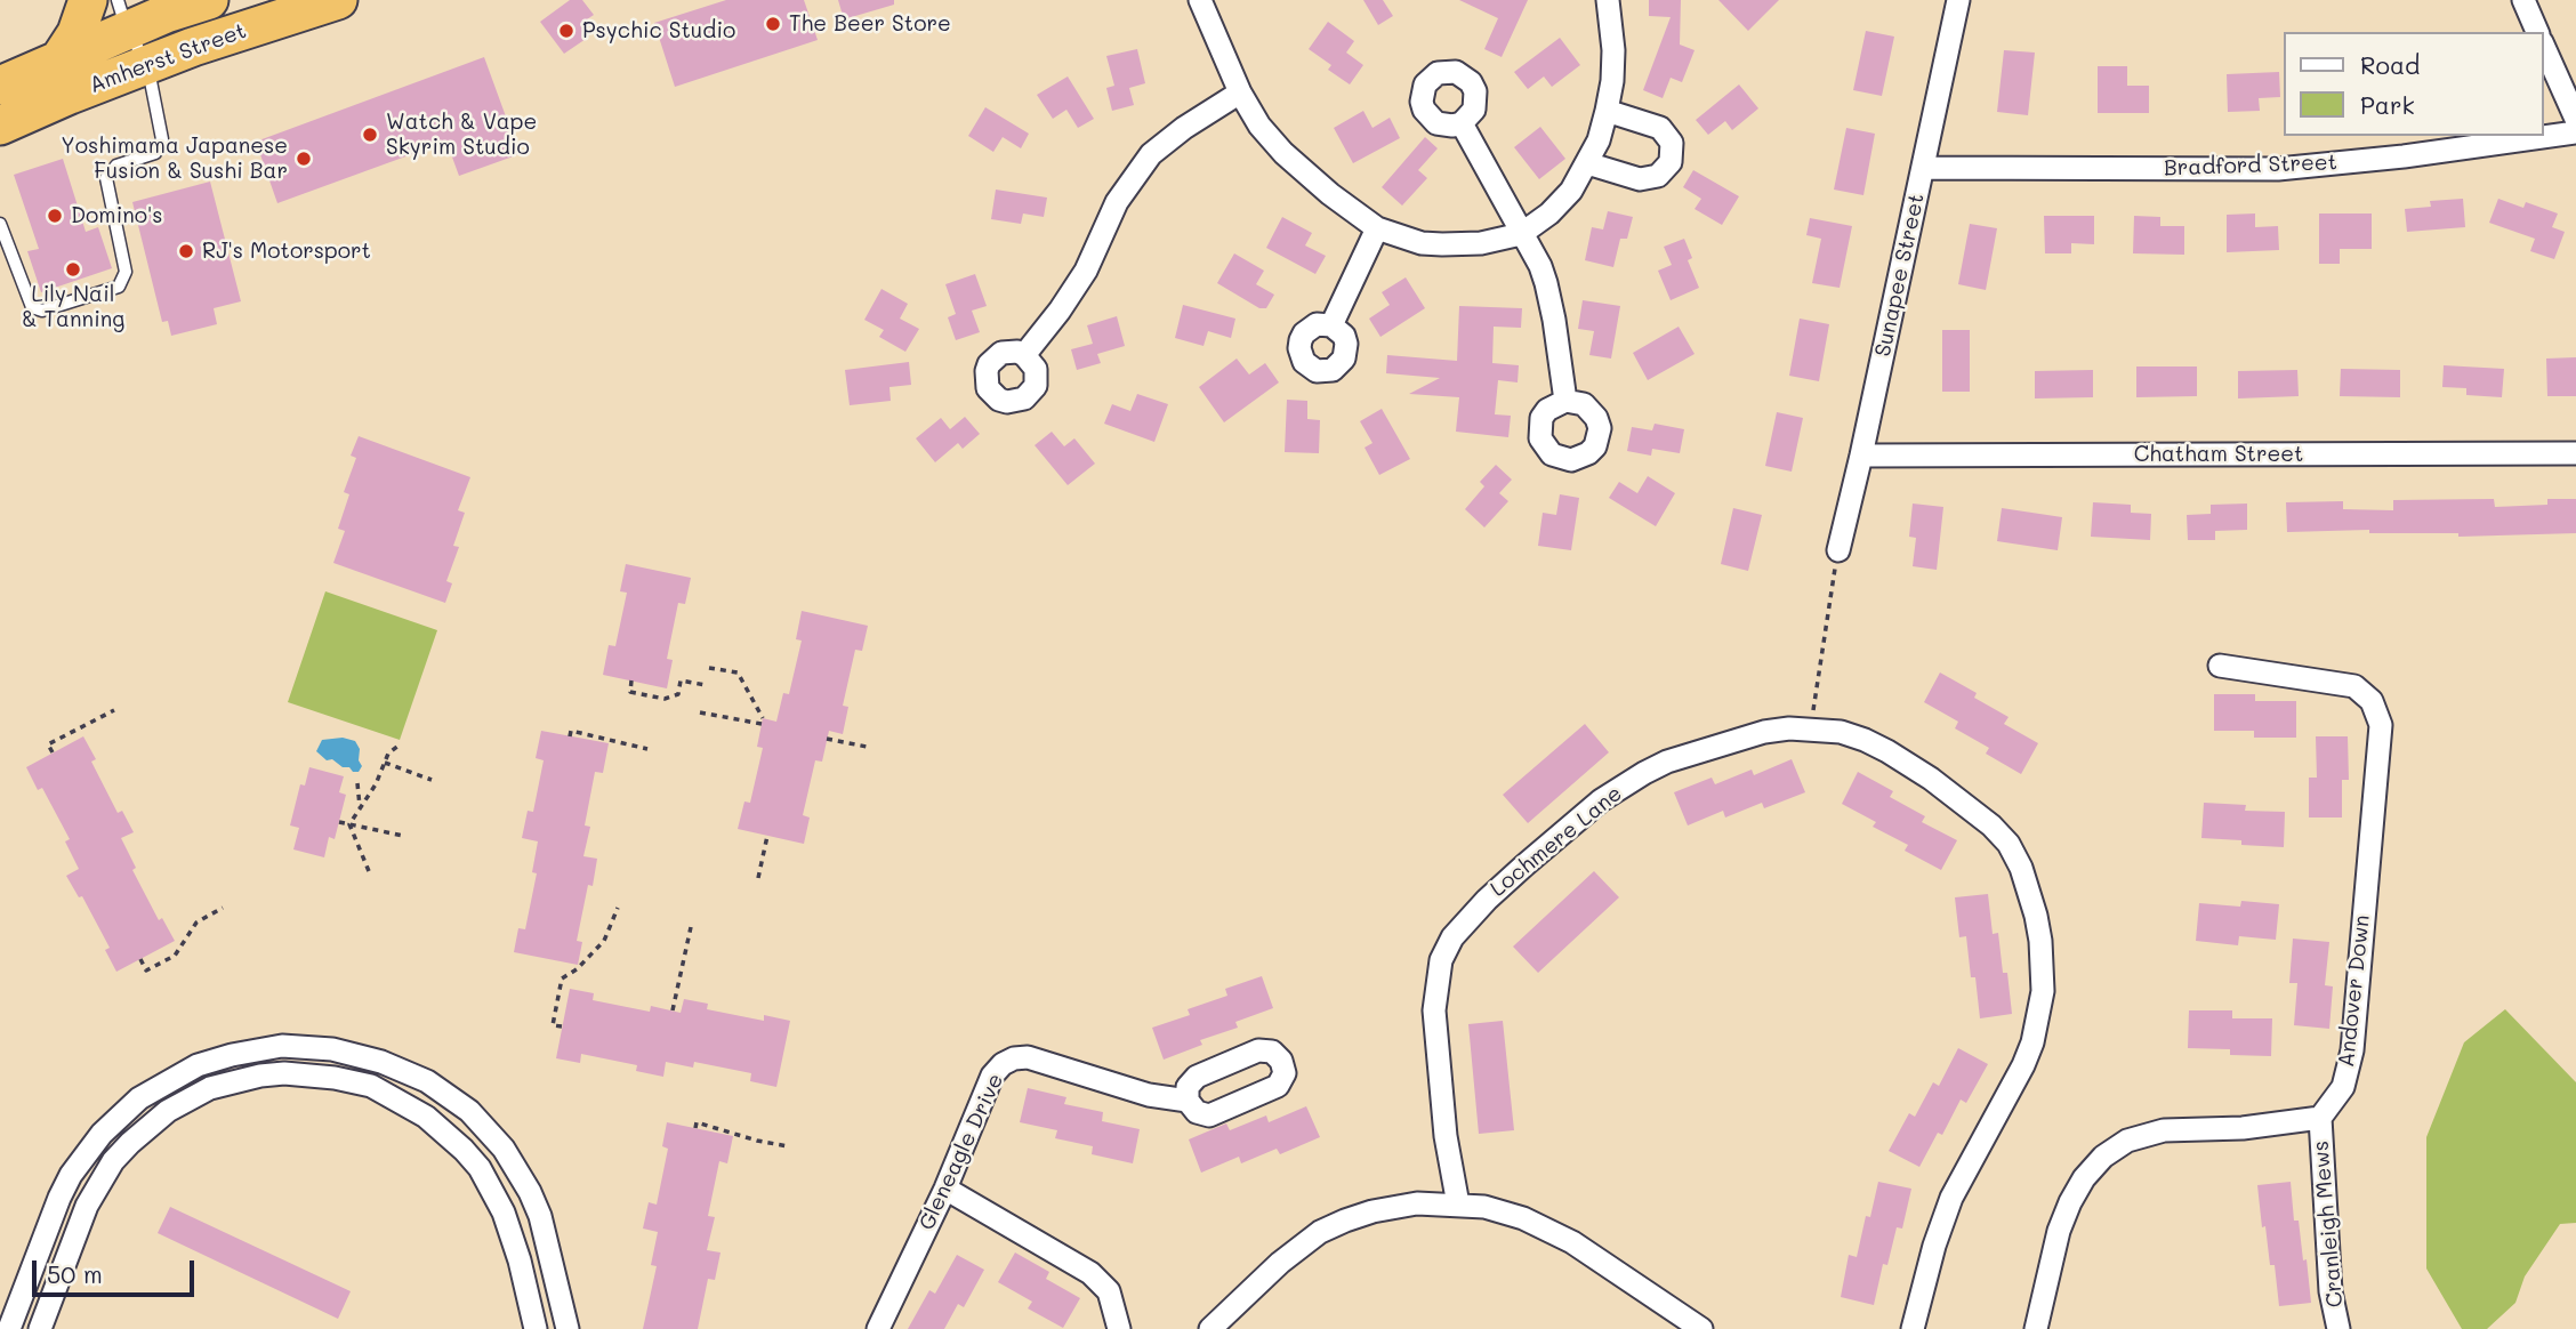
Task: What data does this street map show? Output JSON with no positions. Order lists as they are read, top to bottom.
{
  "streets": {
    "highway": ["Amherst Street"],
    "street": [
      "Bradford Street",
      "Sunapee Street",
      "Chatham Street",
      "Lochmere Lane",
      "Andover Down",
      "Gleneagle Drive",
      "Cranleigh Mews"
    ]
  },
  "crossings": [
    ["Bradford Street", "Sunapee Street"],
    ["Sunapee Street", "Chatham Street"],
    ["Andover Down", "Cranleigh Mews"]
  ],
  "places": [
    "The Beer Store",
    "Psychic Studio",
    "Watch & Vape Skyrim Studio",
    "Yoshimama Japanese Fusion & Sushi Bar",
    "Domino's",
    "RJ's Motorsport",
    "Lily Nail & Tanning"
  ],
  "legend": ["Road", "Park"],
  "scale_bar": "50 m"
}
